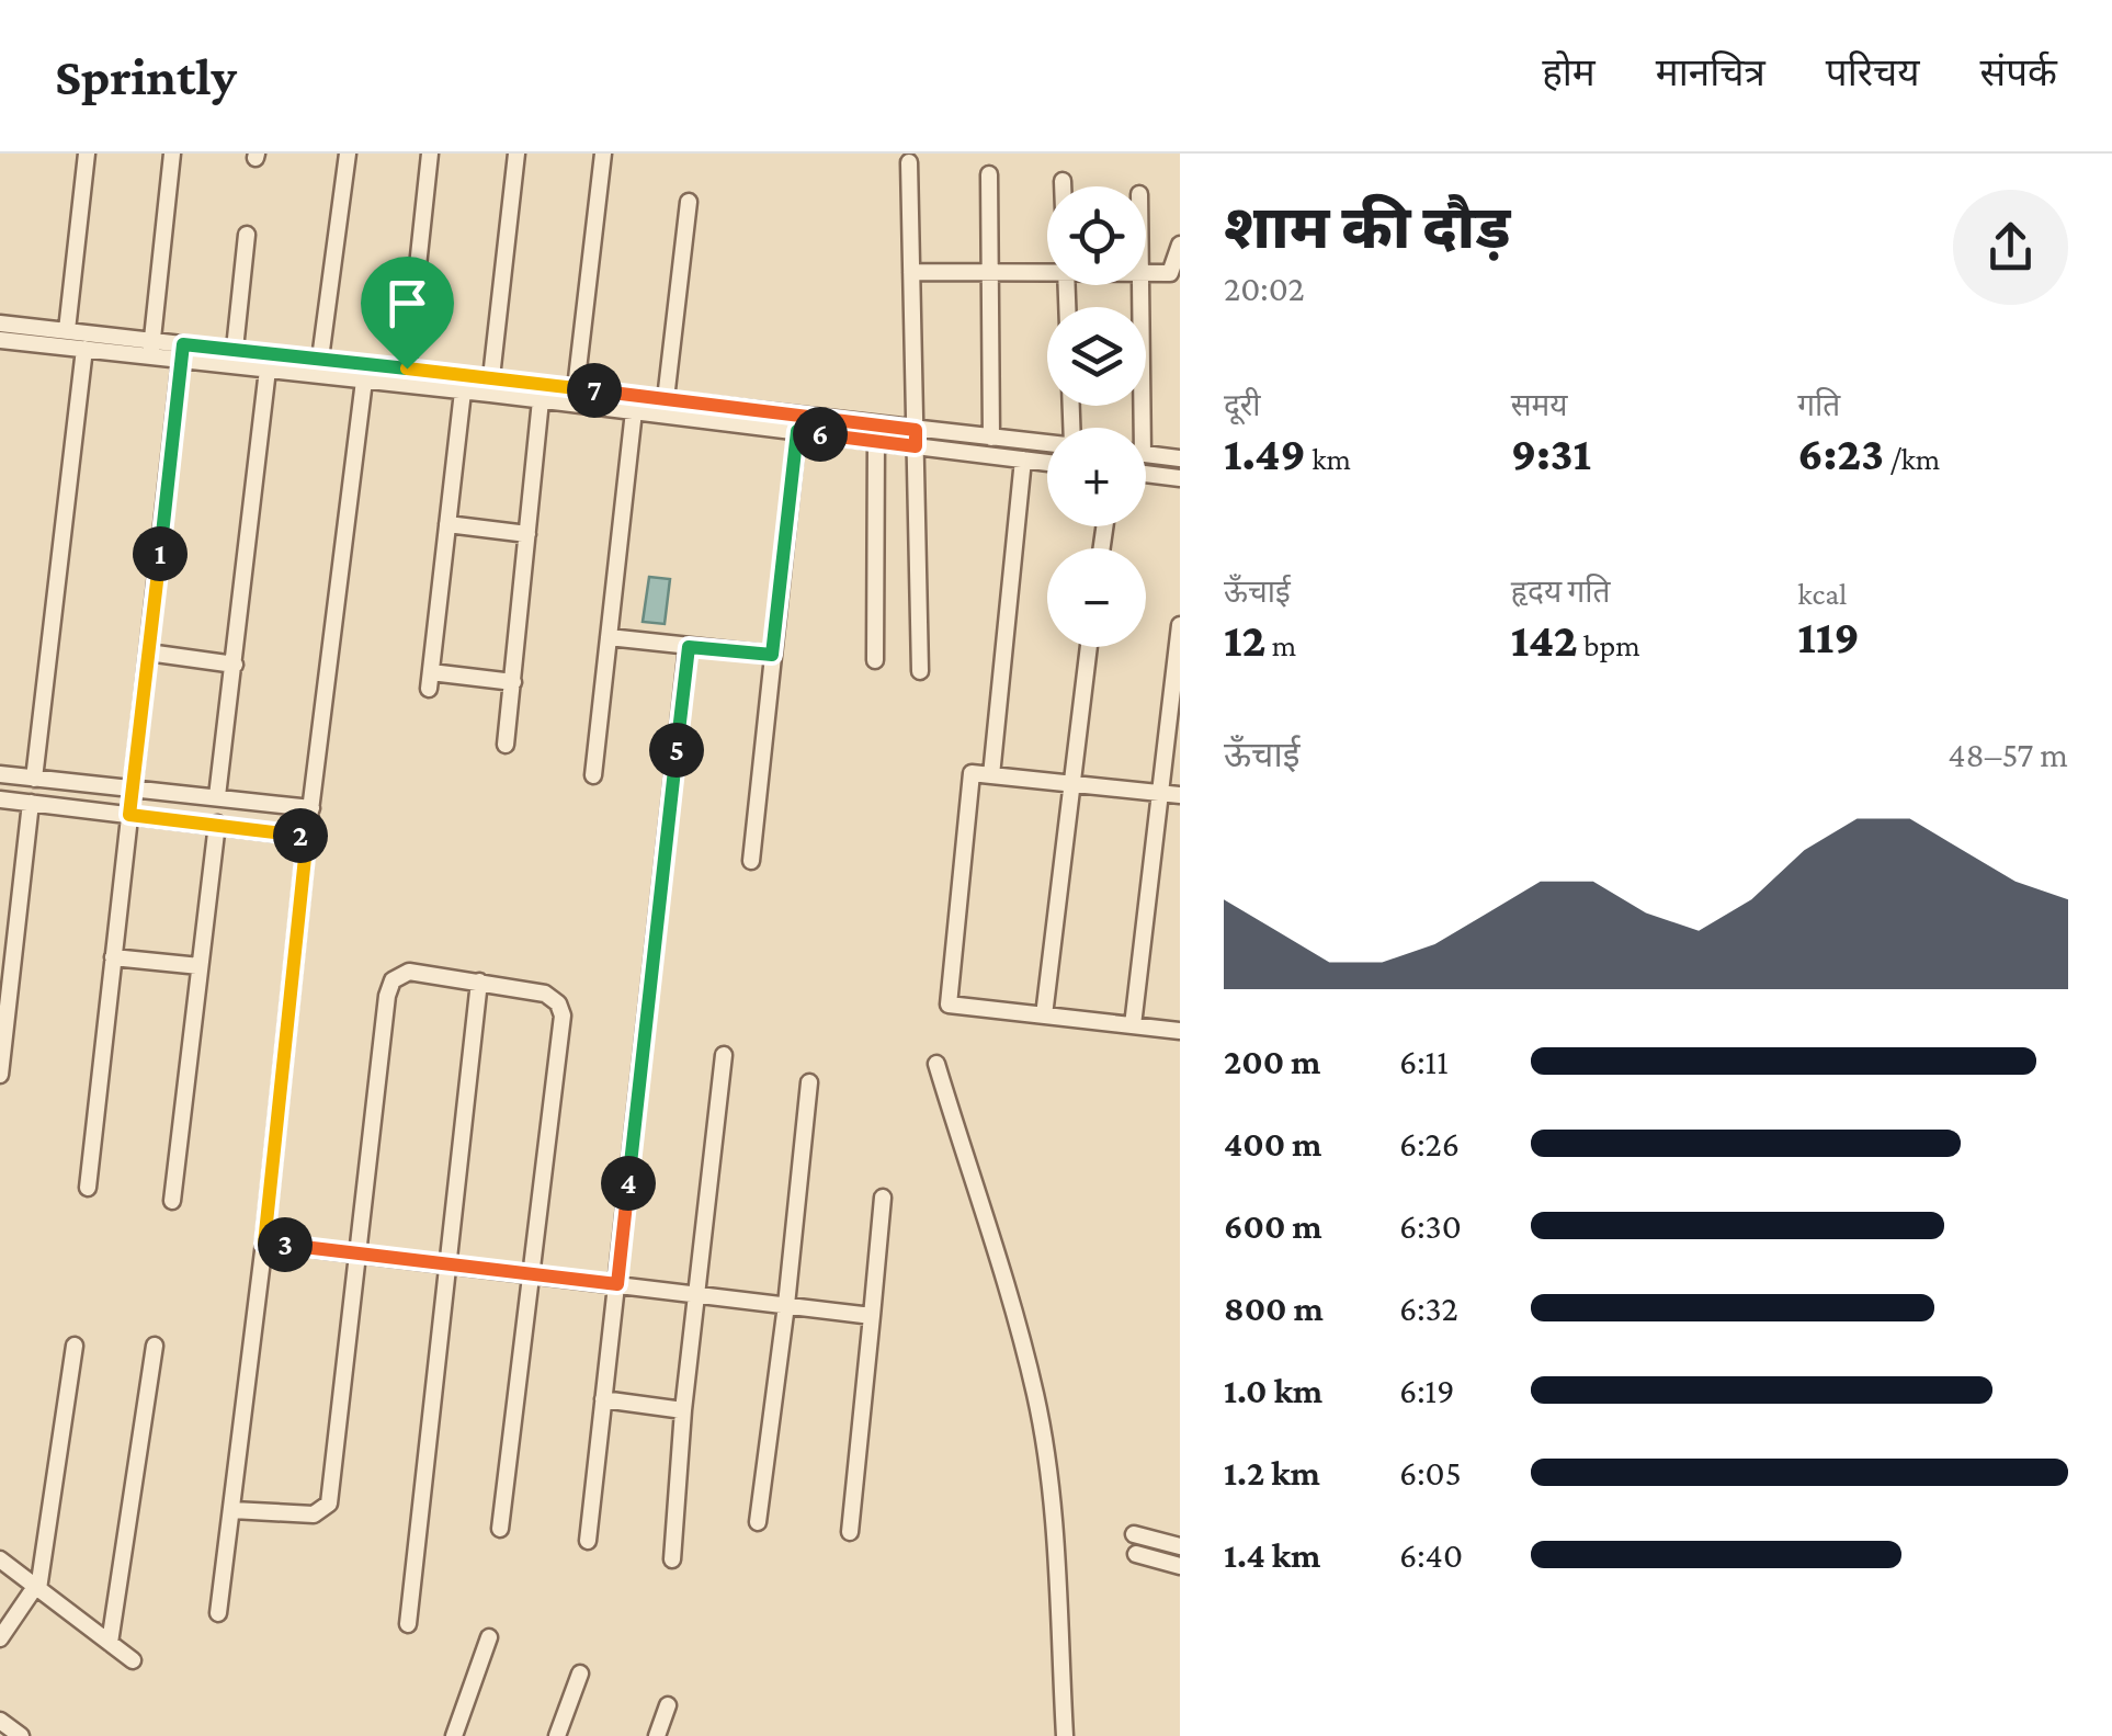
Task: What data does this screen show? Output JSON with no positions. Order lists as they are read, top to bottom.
{
  "page": {
    "header": "Sprintly",
    "nav": [
      "होम",
      "मानचित्र",
      "परिचय",
      "संपर्क"
    ],
    "heading": ["शाम की दौड़", "20:02"],
    "map_buttons": ["+", "−"],
    "stats": [
      ["दूरी", "1.49 km"],
      ["समय", "9:31"],
      ["गति", "6:23 /km"],
      ["ऊँचाई", "12 m"],
      ["हृदय गति", "142 bpm"],
      ["kcal", "119"]
    ],
    "pins": [
      "7",
      "6",
      "1",
      "5",
      "2",
      "4",
      "3"
    ],
    "chart": ["ऊँचाई", "48–57 m"],
    "list": [
      {
        "name": "200 m",
        "note": "6:11"
      },
      {
        "name": "400 m",
        "note": "6:26"
      },
      {
        "name": "600 m",
        "note": "6:30"
      },
      {
        "name": "800 m",
        "note": "6:32"
      },
      {
        "name": "1.0 km",
        "note": "6:19"
      },
      {
        "name": "1.2 km",
        "note": "6:05"
      },
      {
        "name": "1.4 km",
        "note": "6:40"
      }
    ]
  }
}
